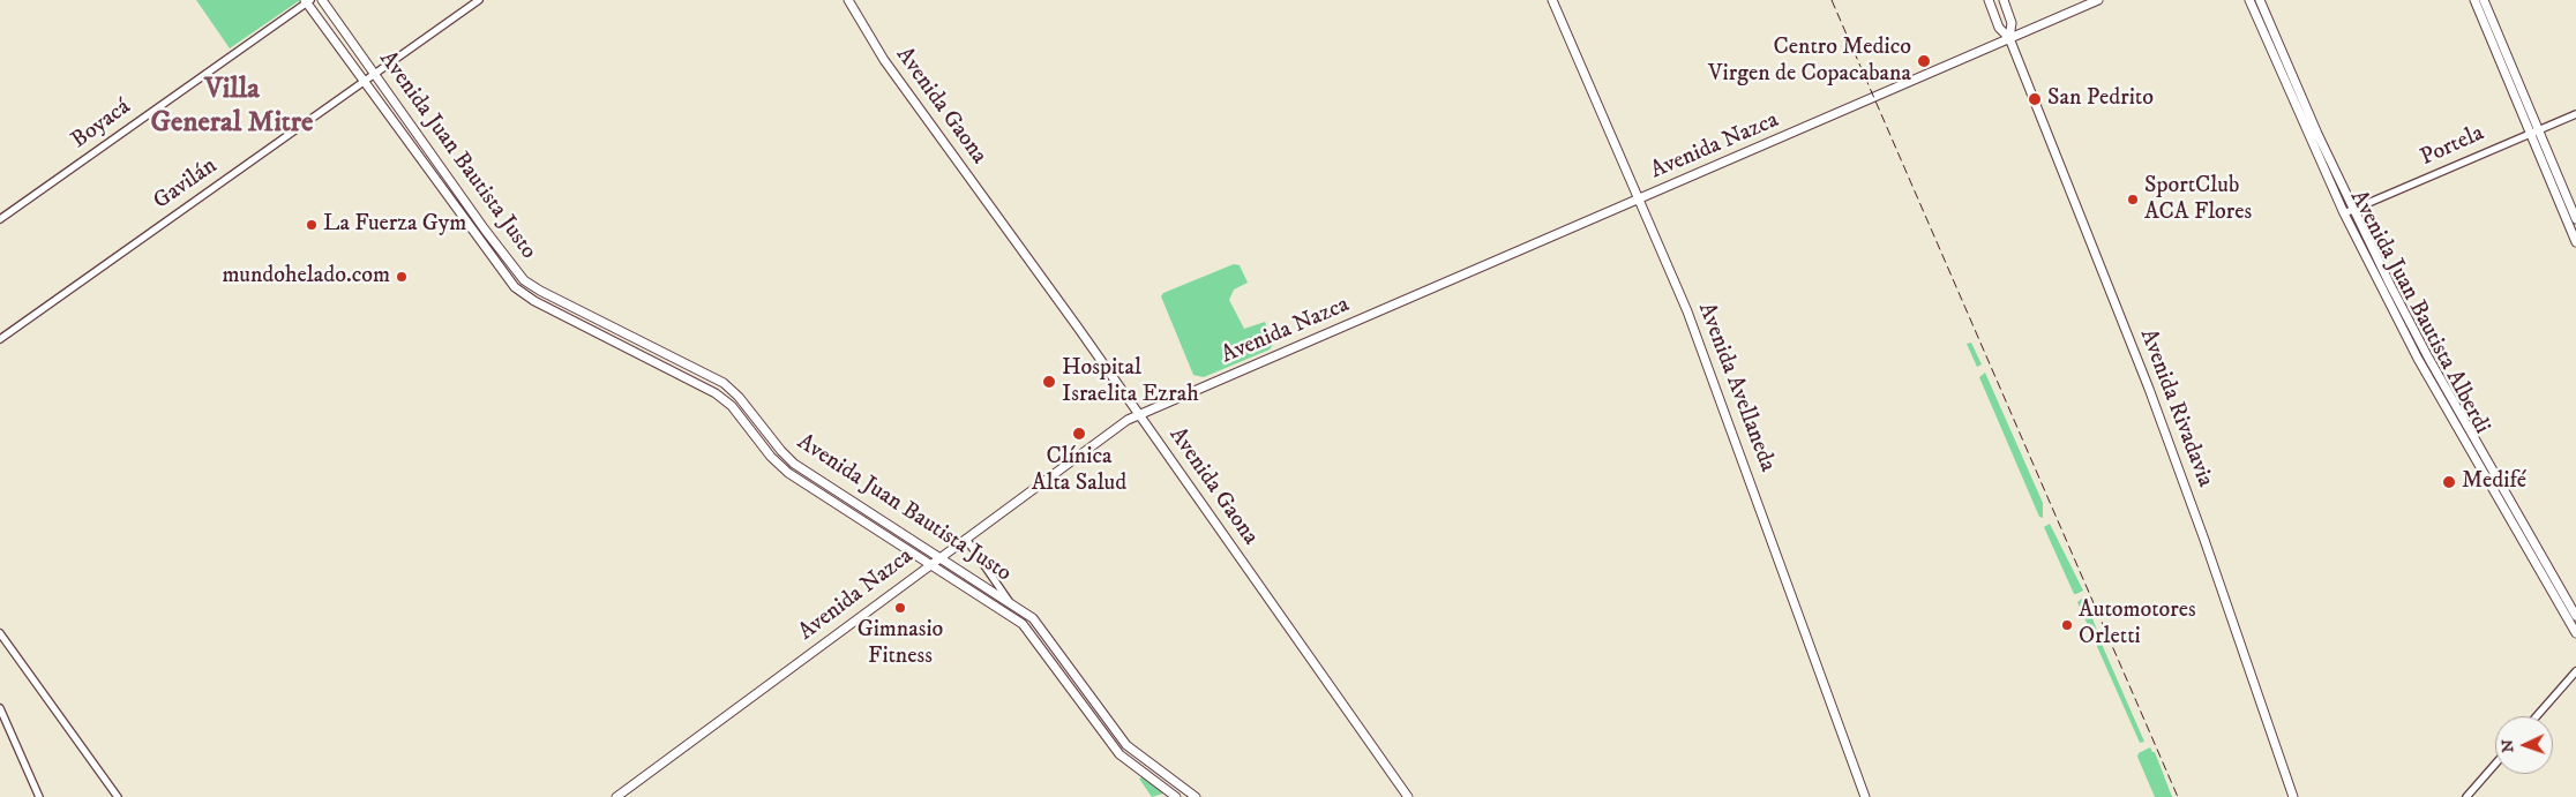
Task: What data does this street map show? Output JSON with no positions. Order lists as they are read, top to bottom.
{
  "streets": {
    "main road": [
      "Avenida Gaona",
      "Avenida Nazca",
      "Avenida Juan Bautista Justo",
      "Avenida Juan Bautista Alberdi",
      "Avenida Avellaneda",
      "Avenida Rivadavia"
    ],
    "street": ["Boyacá", "Portela", "Gavilán"]
  },
  "crossings": [
    ["Avenida Gaona", "Avenida Nazca"],
    ["Boyacá", "Avenida Juan Bautista Justo"],
    ["Avenida Nazca", "Avenida Juan Bautista Justo"],
    ["Avenida Nazca", "Avenida Avellaneda"],
    ["Avenida Nazca", "Avenida Rivadavia"],
    ["Portela", "Avenida Juan Bautista Alberdi"],
    ["Avenida Juan Bautista Justo", "Gavilán"]
  ],
  "districts": ["Villa General Mitre"],
  "places": [
    "Centro Medico Virgen de Copacabana",
    "San Pedrito",
    "SportClub ACA Flores",
    "La Fuerza Gym",
    "mundohelado.com",
    "Hospital Israelita Ezrah",
    "Clínica Alta Salud",
    "Medifé",
    "Gimnasio Fitness",
    "Automotores Orletti"
  ],
  "north": "left"
}
